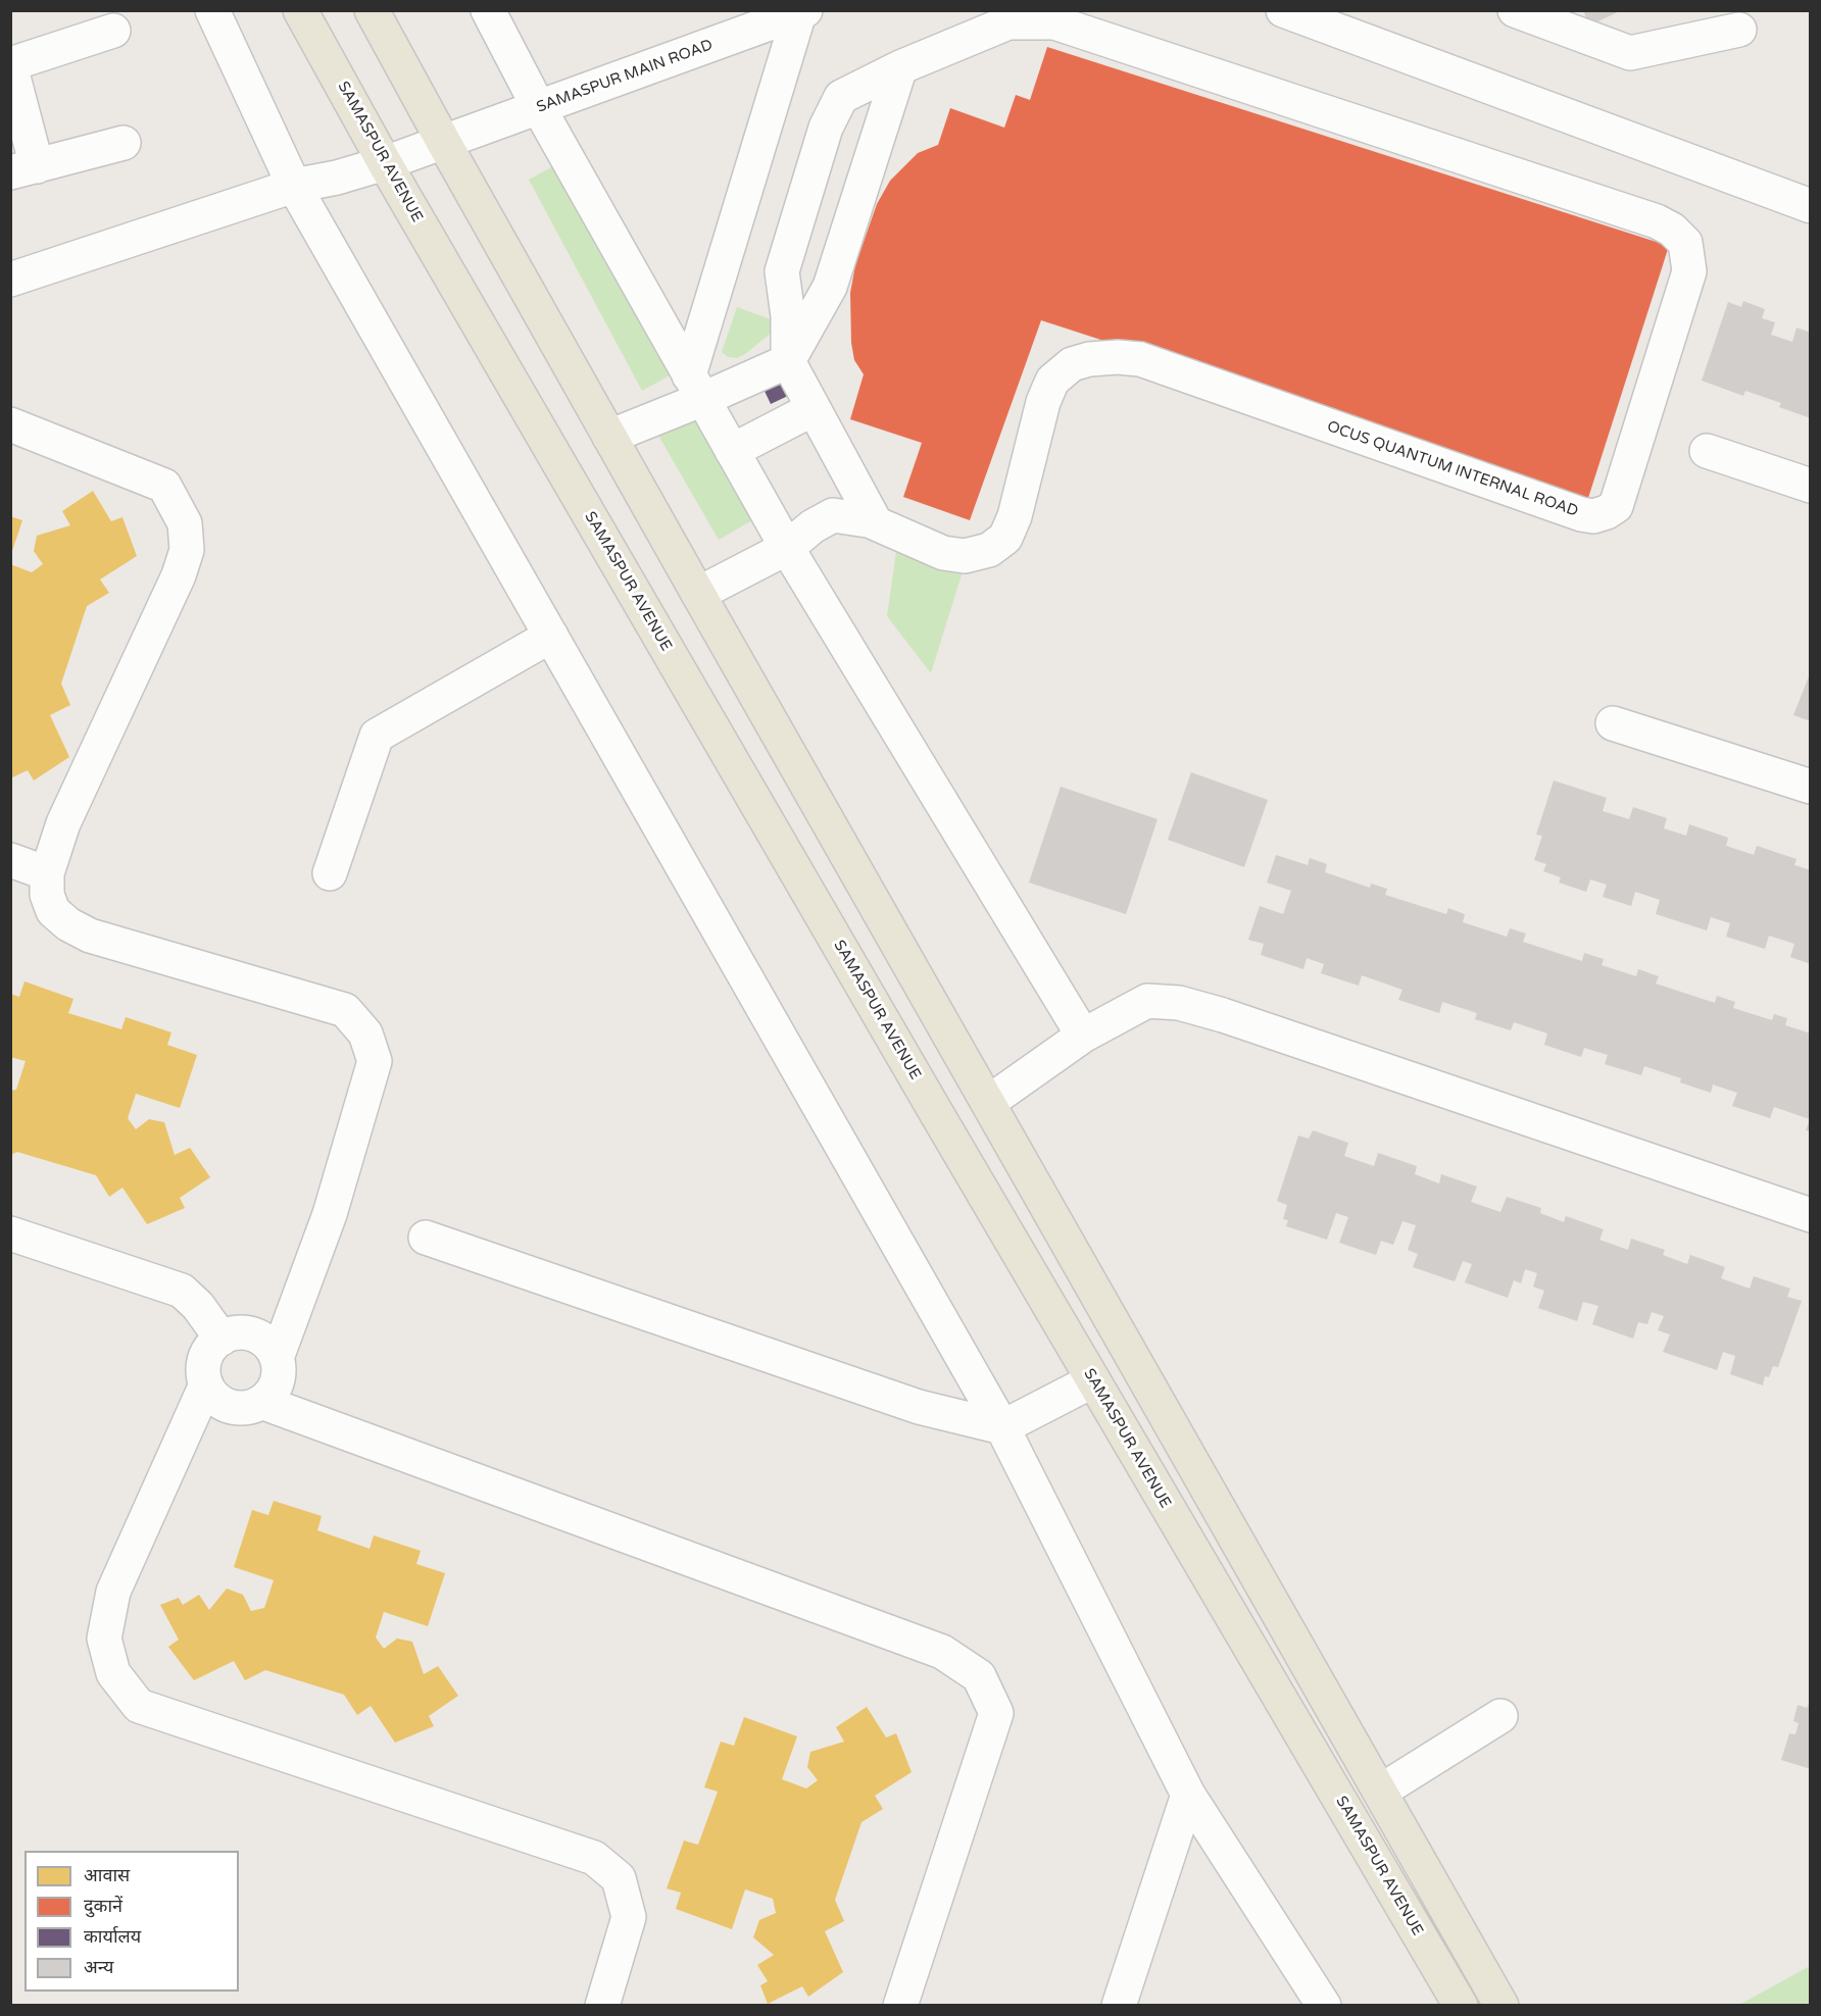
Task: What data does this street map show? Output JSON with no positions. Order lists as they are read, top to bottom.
{
  "streets": {
    "main road": ["SAMASPUR AVENUE"],
    "street": ["SAMASPUR MAIN ROAD", "OCUS QUANTUM INTERNAL ROAD"]
  },
  "crossings": [
    ["SAMASPUR MAIN ROAD", "SAMASPUR AVENUE"]
  ],
  "legend": [
    "आवास",
    "दुकानें",
    "कार्यालय",
    "अन्य"
  ]
}
